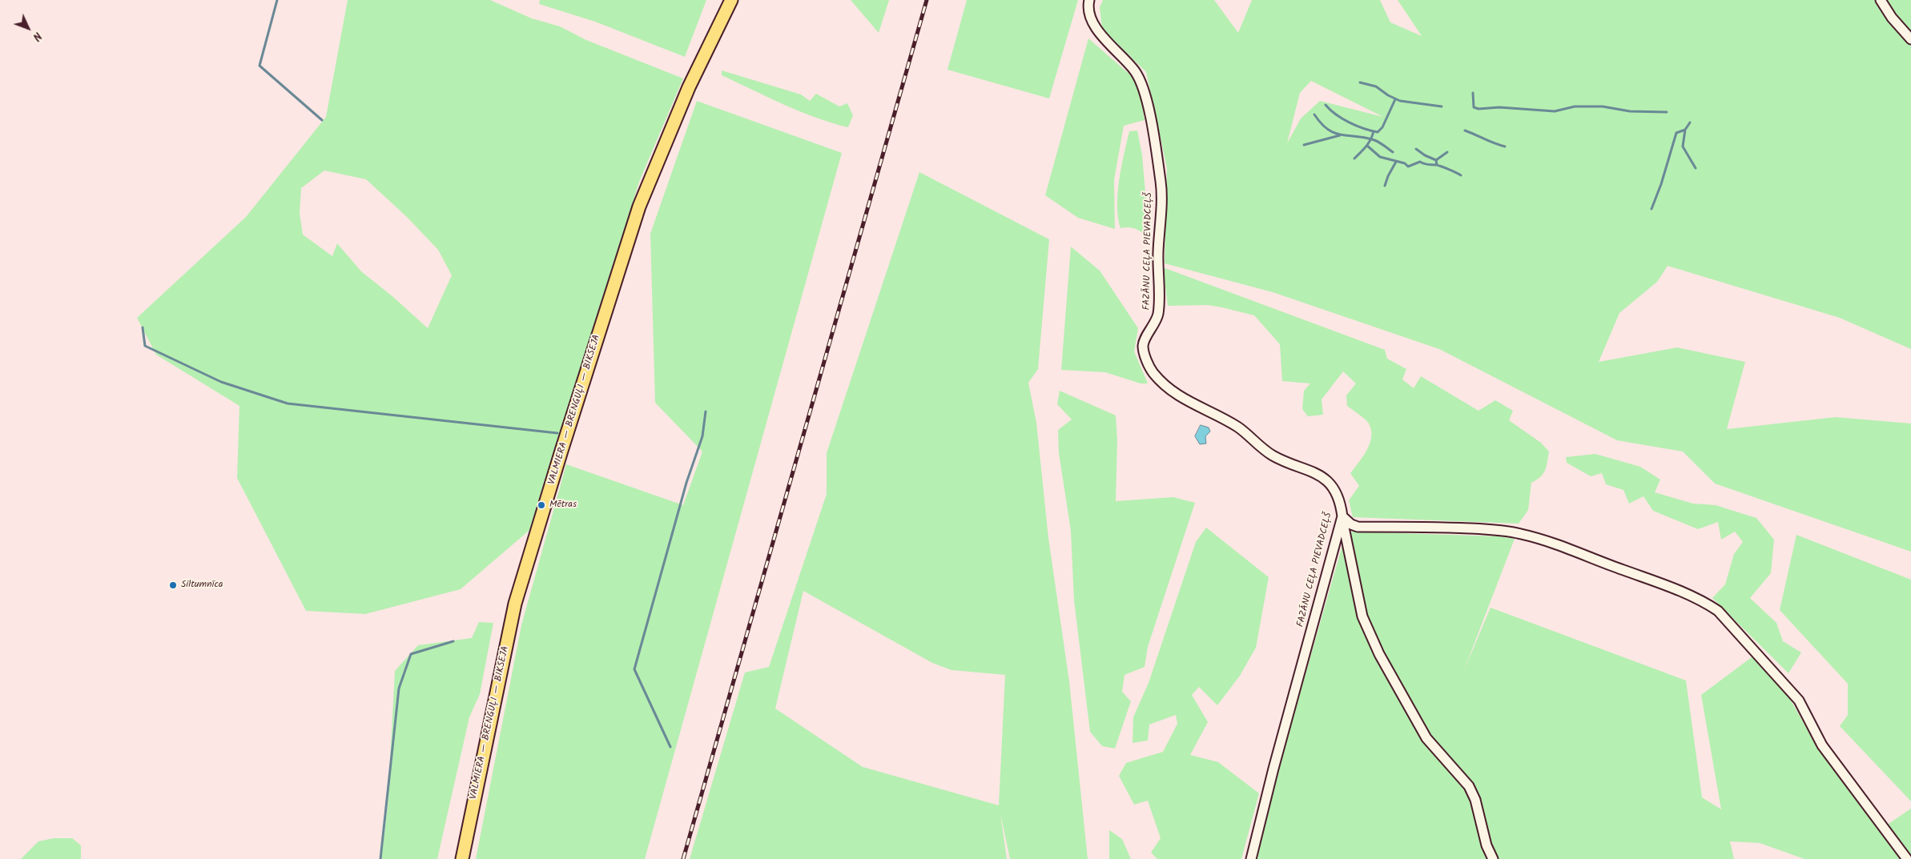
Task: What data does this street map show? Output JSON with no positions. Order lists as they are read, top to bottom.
{
  "streets": {
    "main road": ["VALMIERA — BRENGUĻI — BIKSEJA"],
    "street": ["FAZĀNU CEĻA PIEVADCEĻŠ"]
  },
  "places": ["Mētras", "Siltumnīca"],
  "north": "bottom right"
}
